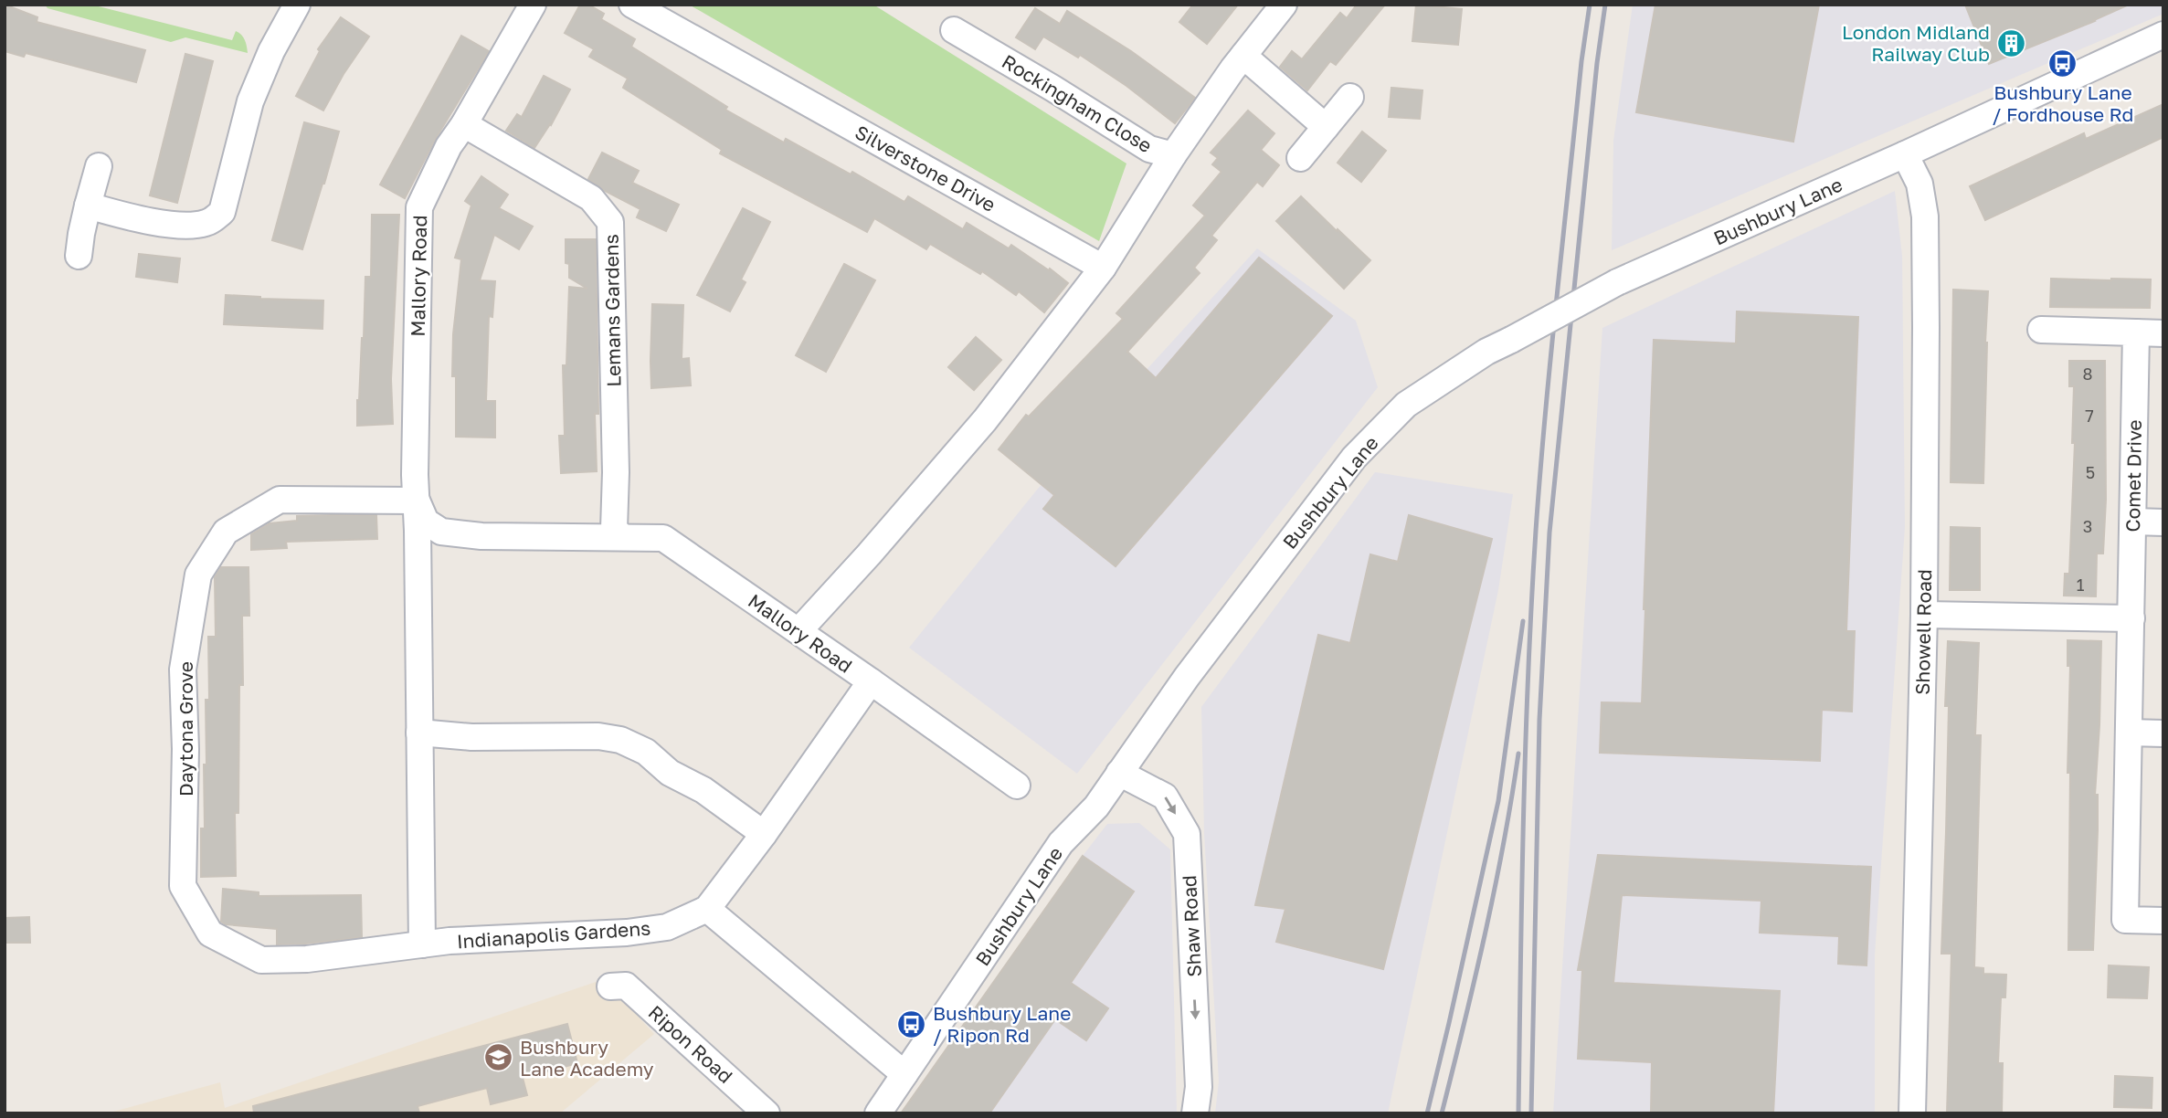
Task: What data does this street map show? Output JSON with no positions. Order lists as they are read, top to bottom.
{
  "streets": {
    "street": [
      "Rockingham Close",
      "Silverstone Drive",
      "Bushbury Lane",
      "Mallory Road",
      "Lemans Gardens",
      "Comet Drive",
      "Showell Road",
      "Daytona Grove",
      "Shaw Road",
      "Indianapolis Gardens",
      "Ripon Road"
    ]
  },
  "crossings": [
    ["Bushbury Lane", "Showell Road"],
    ["Bushbury Lane", "Shaw Road"],
    ["Mallory Road", "Lemans Gardens"],
    ["Mallory Road", "Daytona Grove"],
    ["Mallory Road", "Indianapolis Gardens"],
    ["Daytona Grove", "Indianapolis Gardens"]
  ],
  "one_way": ["Shaw Road"],
  "places": {
    "building": ["London Midland Railway Club"],
    "bus stop": ["Bushbury Lane / Fordhouse Rd", "Bushbury Lane / Ripon Rd"],
    "school or university": ["Bushbury Lane Academy"]
  },
  "house_numbers": [
    "8",
    "7",
    "5",
    "3",
    "1"
  ]
}
